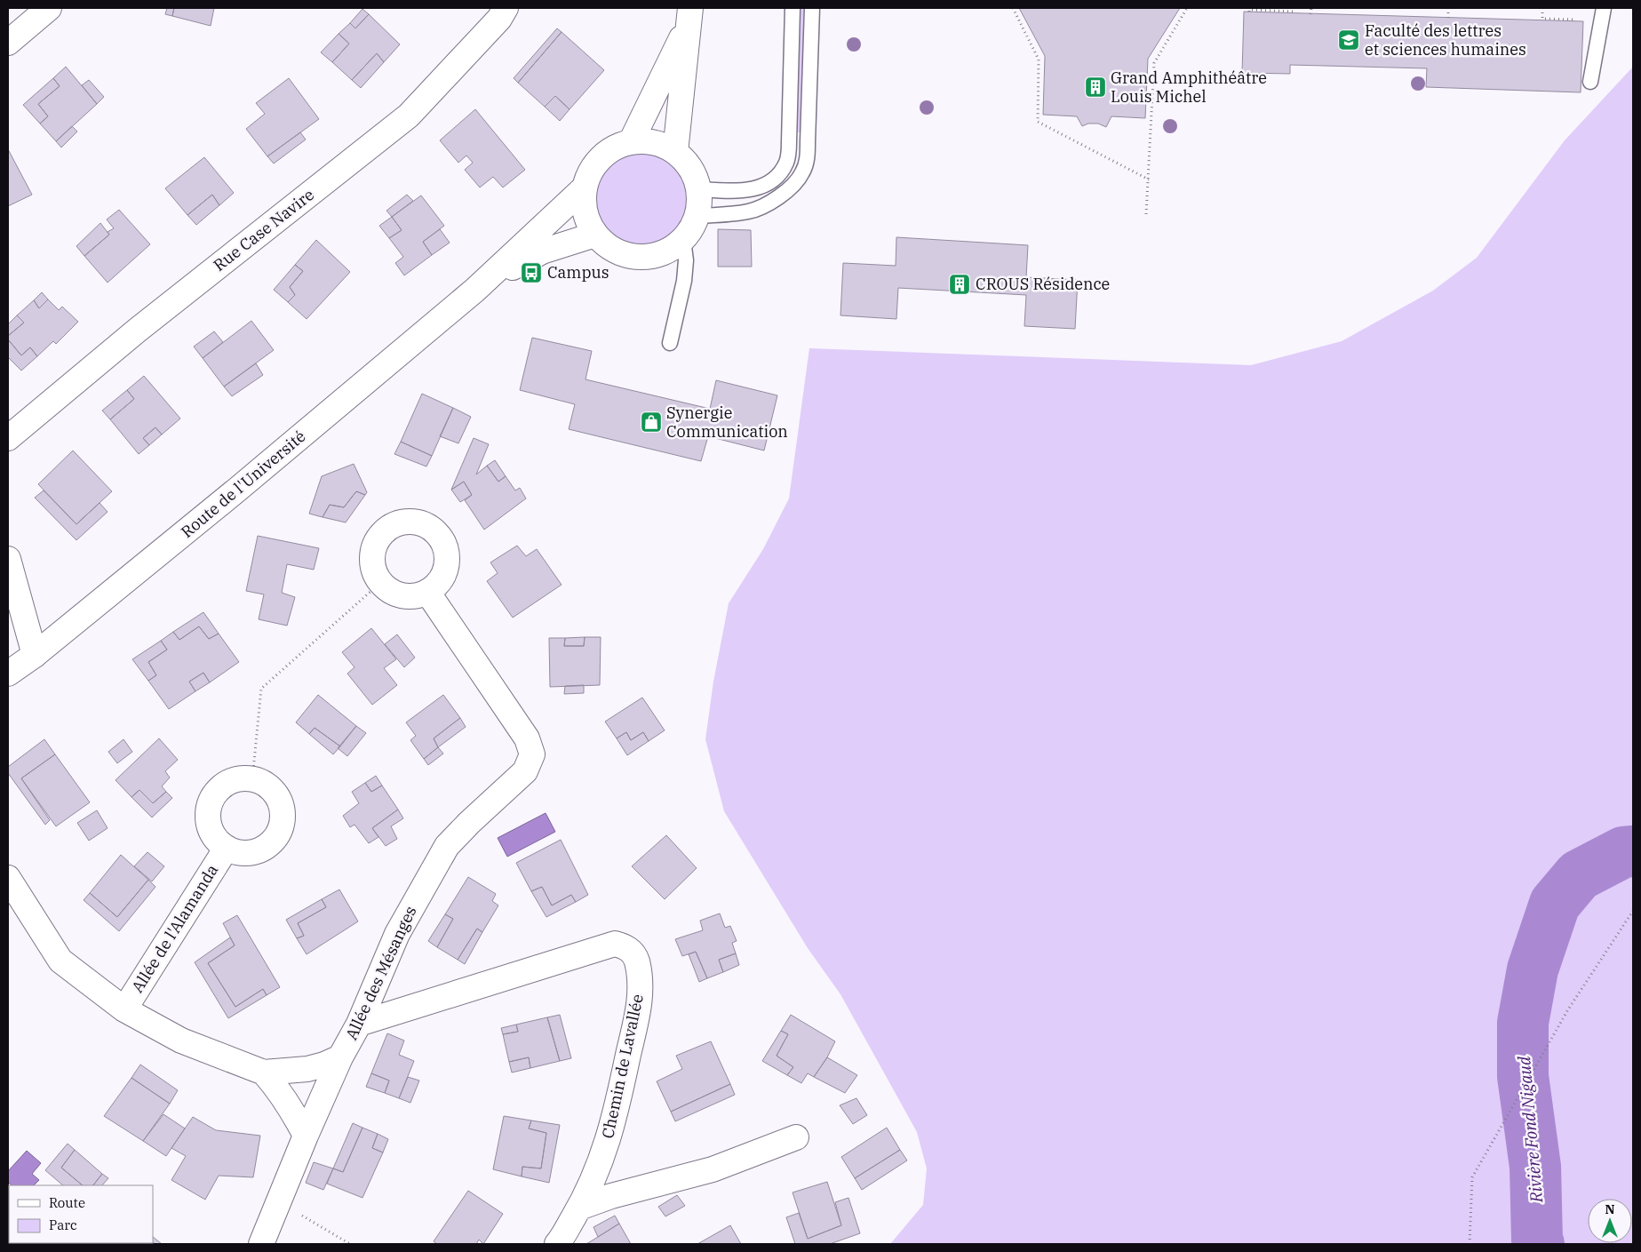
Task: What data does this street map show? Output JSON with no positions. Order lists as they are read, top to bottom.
{
  "streets": {
    "street": [
      "Rue Case Navire",
      "Route de l'Université",
      "Allée de l'Alamanda",
      "Allée des Mésanges",
      "Chemin de Lavallée"
    ]
  },
  "crossings": [
    ["Allée des Mésanges", "Chemin de Lavallée"]
  ],
  "water": ["Rivière Fond Nigaud"],
  "places": {
    "school or university": ["Faculté des lettres et sciences humaines"],
    "building": ["Grand Amphithéâtre Louis Michel", "CROUS Résidence"],
    "bus stop": ["Campus"],
    "shop": ["Synergie Communication"]
  },
  "legend": ["Route", "Parc"],
  "north": "top"
}
